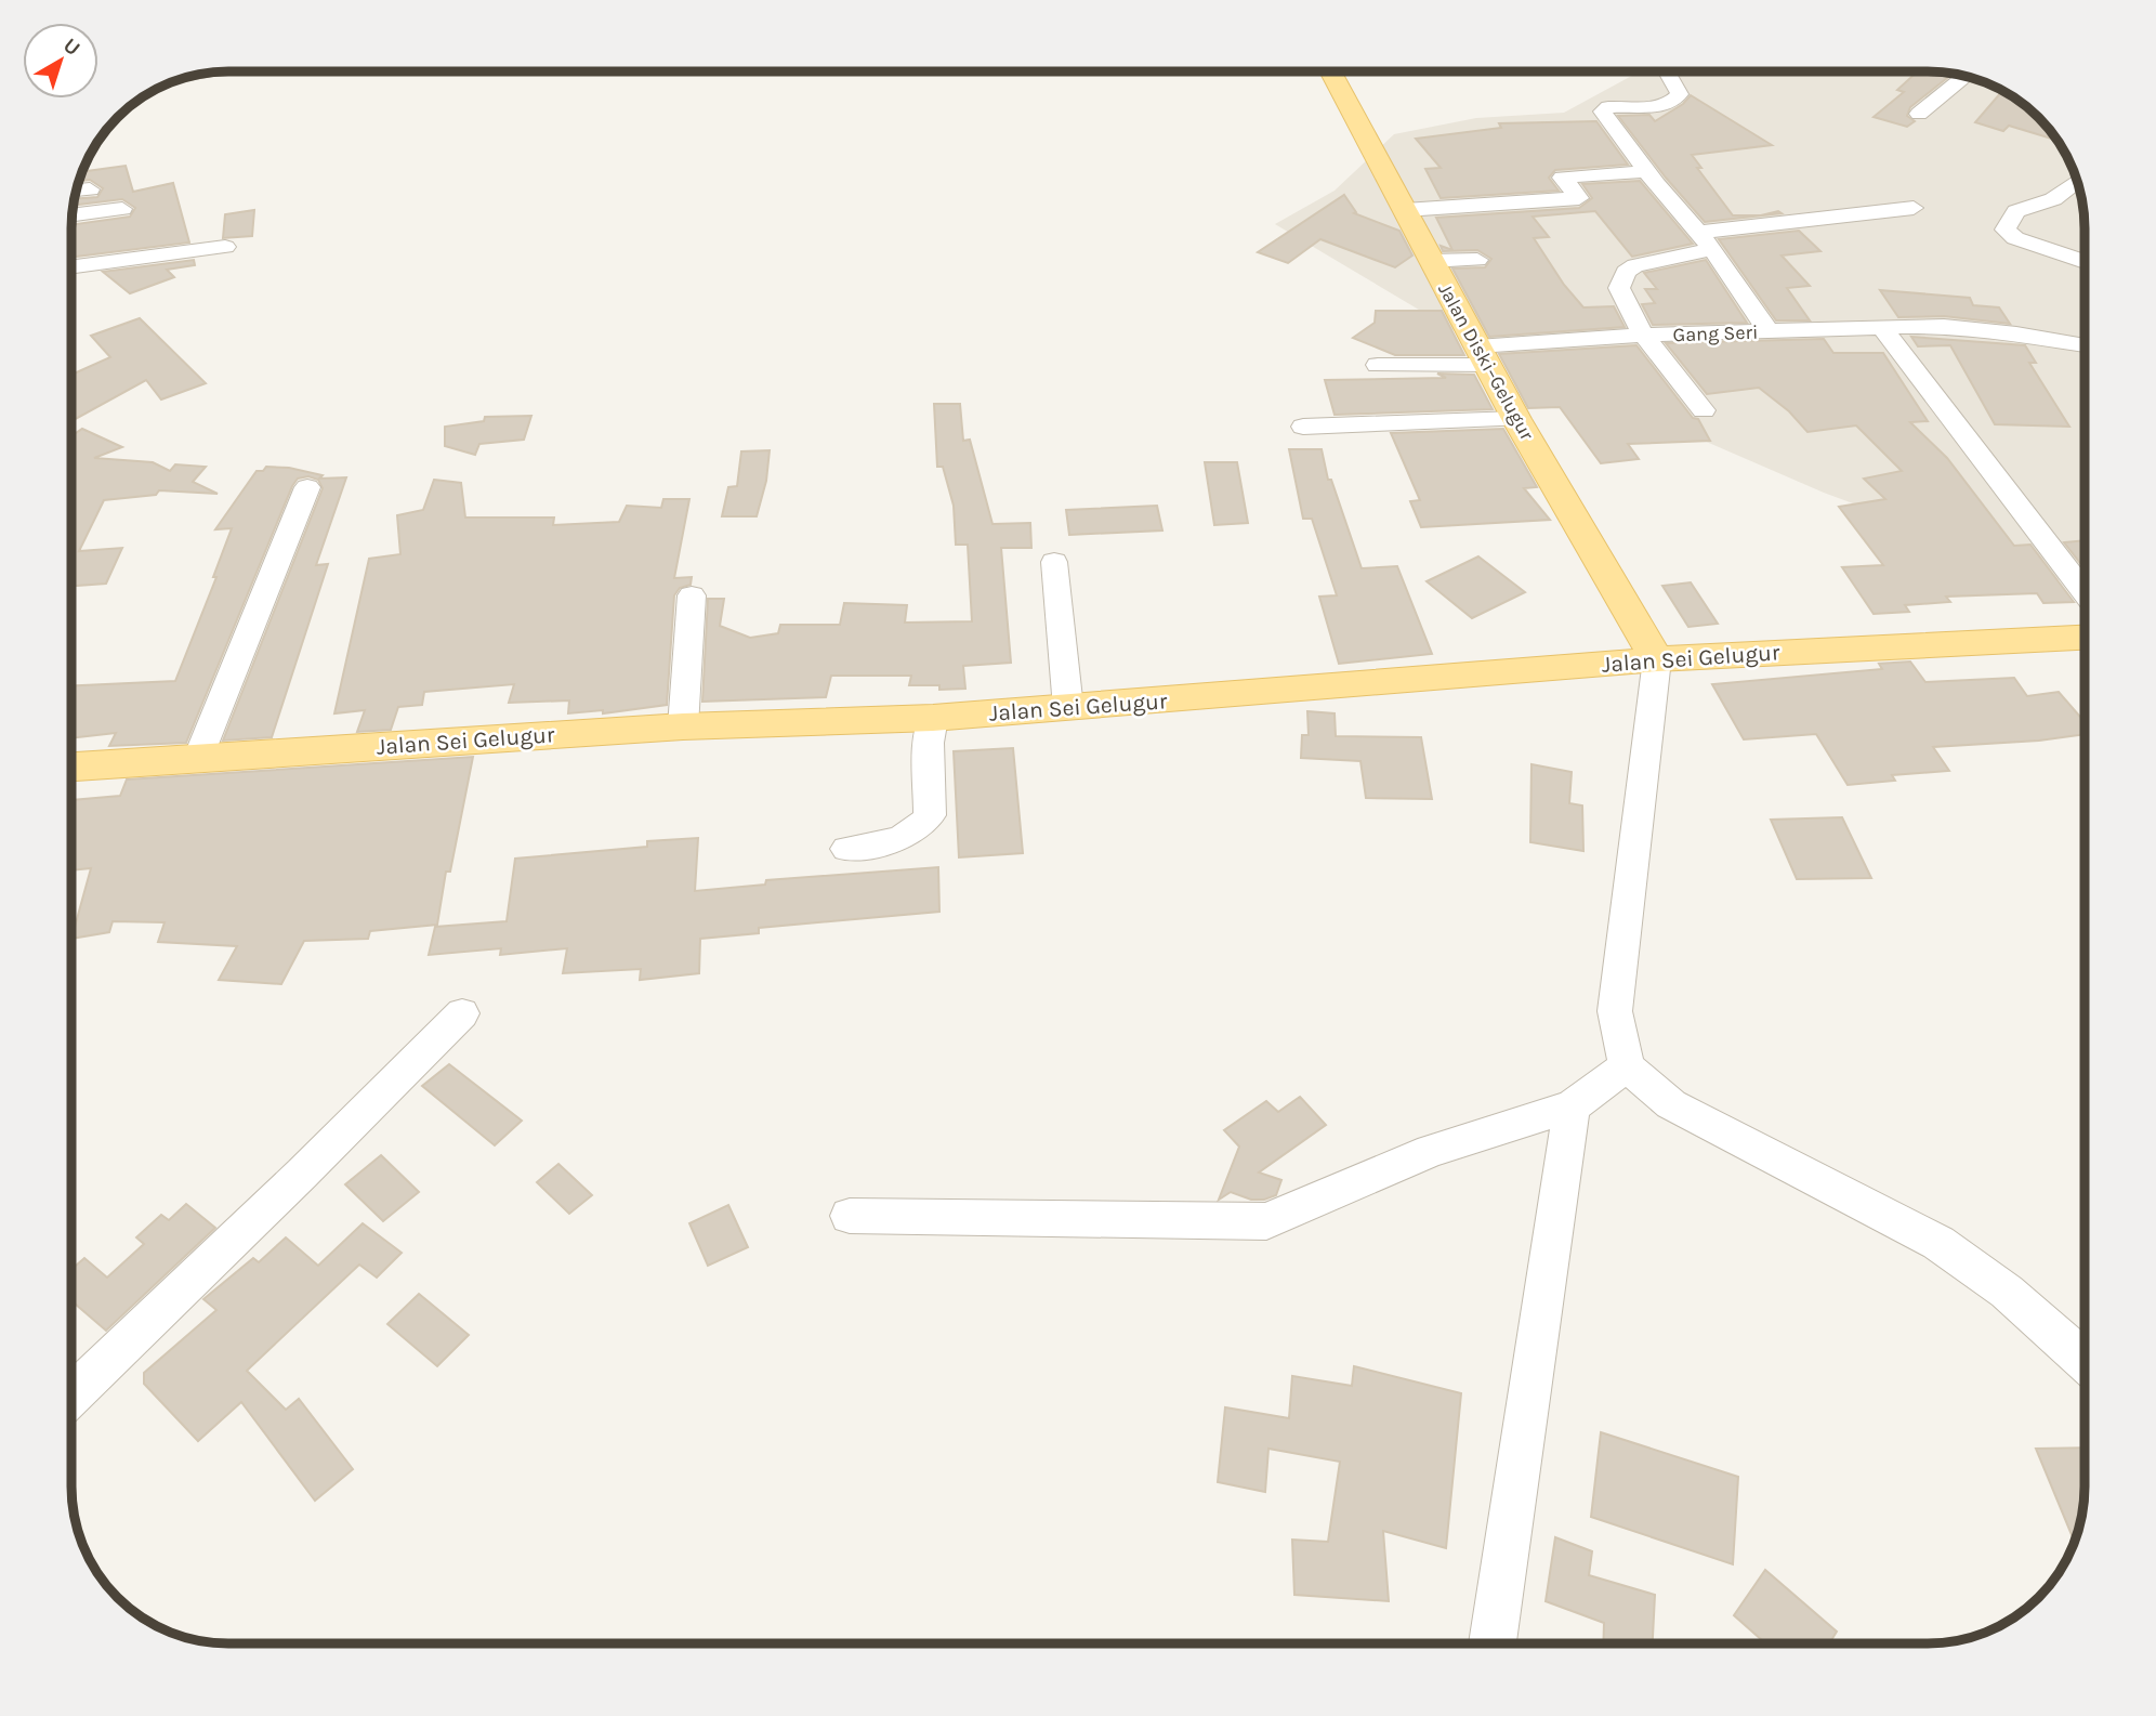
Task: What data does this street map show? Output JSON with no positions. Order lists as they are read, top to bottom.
{
  "streets": {
    "main road": ["Jalan Diski–Gelugur", "Jalan Sei Gelugur"],
    "street": ["Gang Seri"]
  },
  "crossings": [
    ["Gang Seri", "Jalan Diski–Gelugur"],
    ["Jalan Diski–Gelugur", "Jalan Sei Gelugur"]
  ],
  "north": "top right"
}
